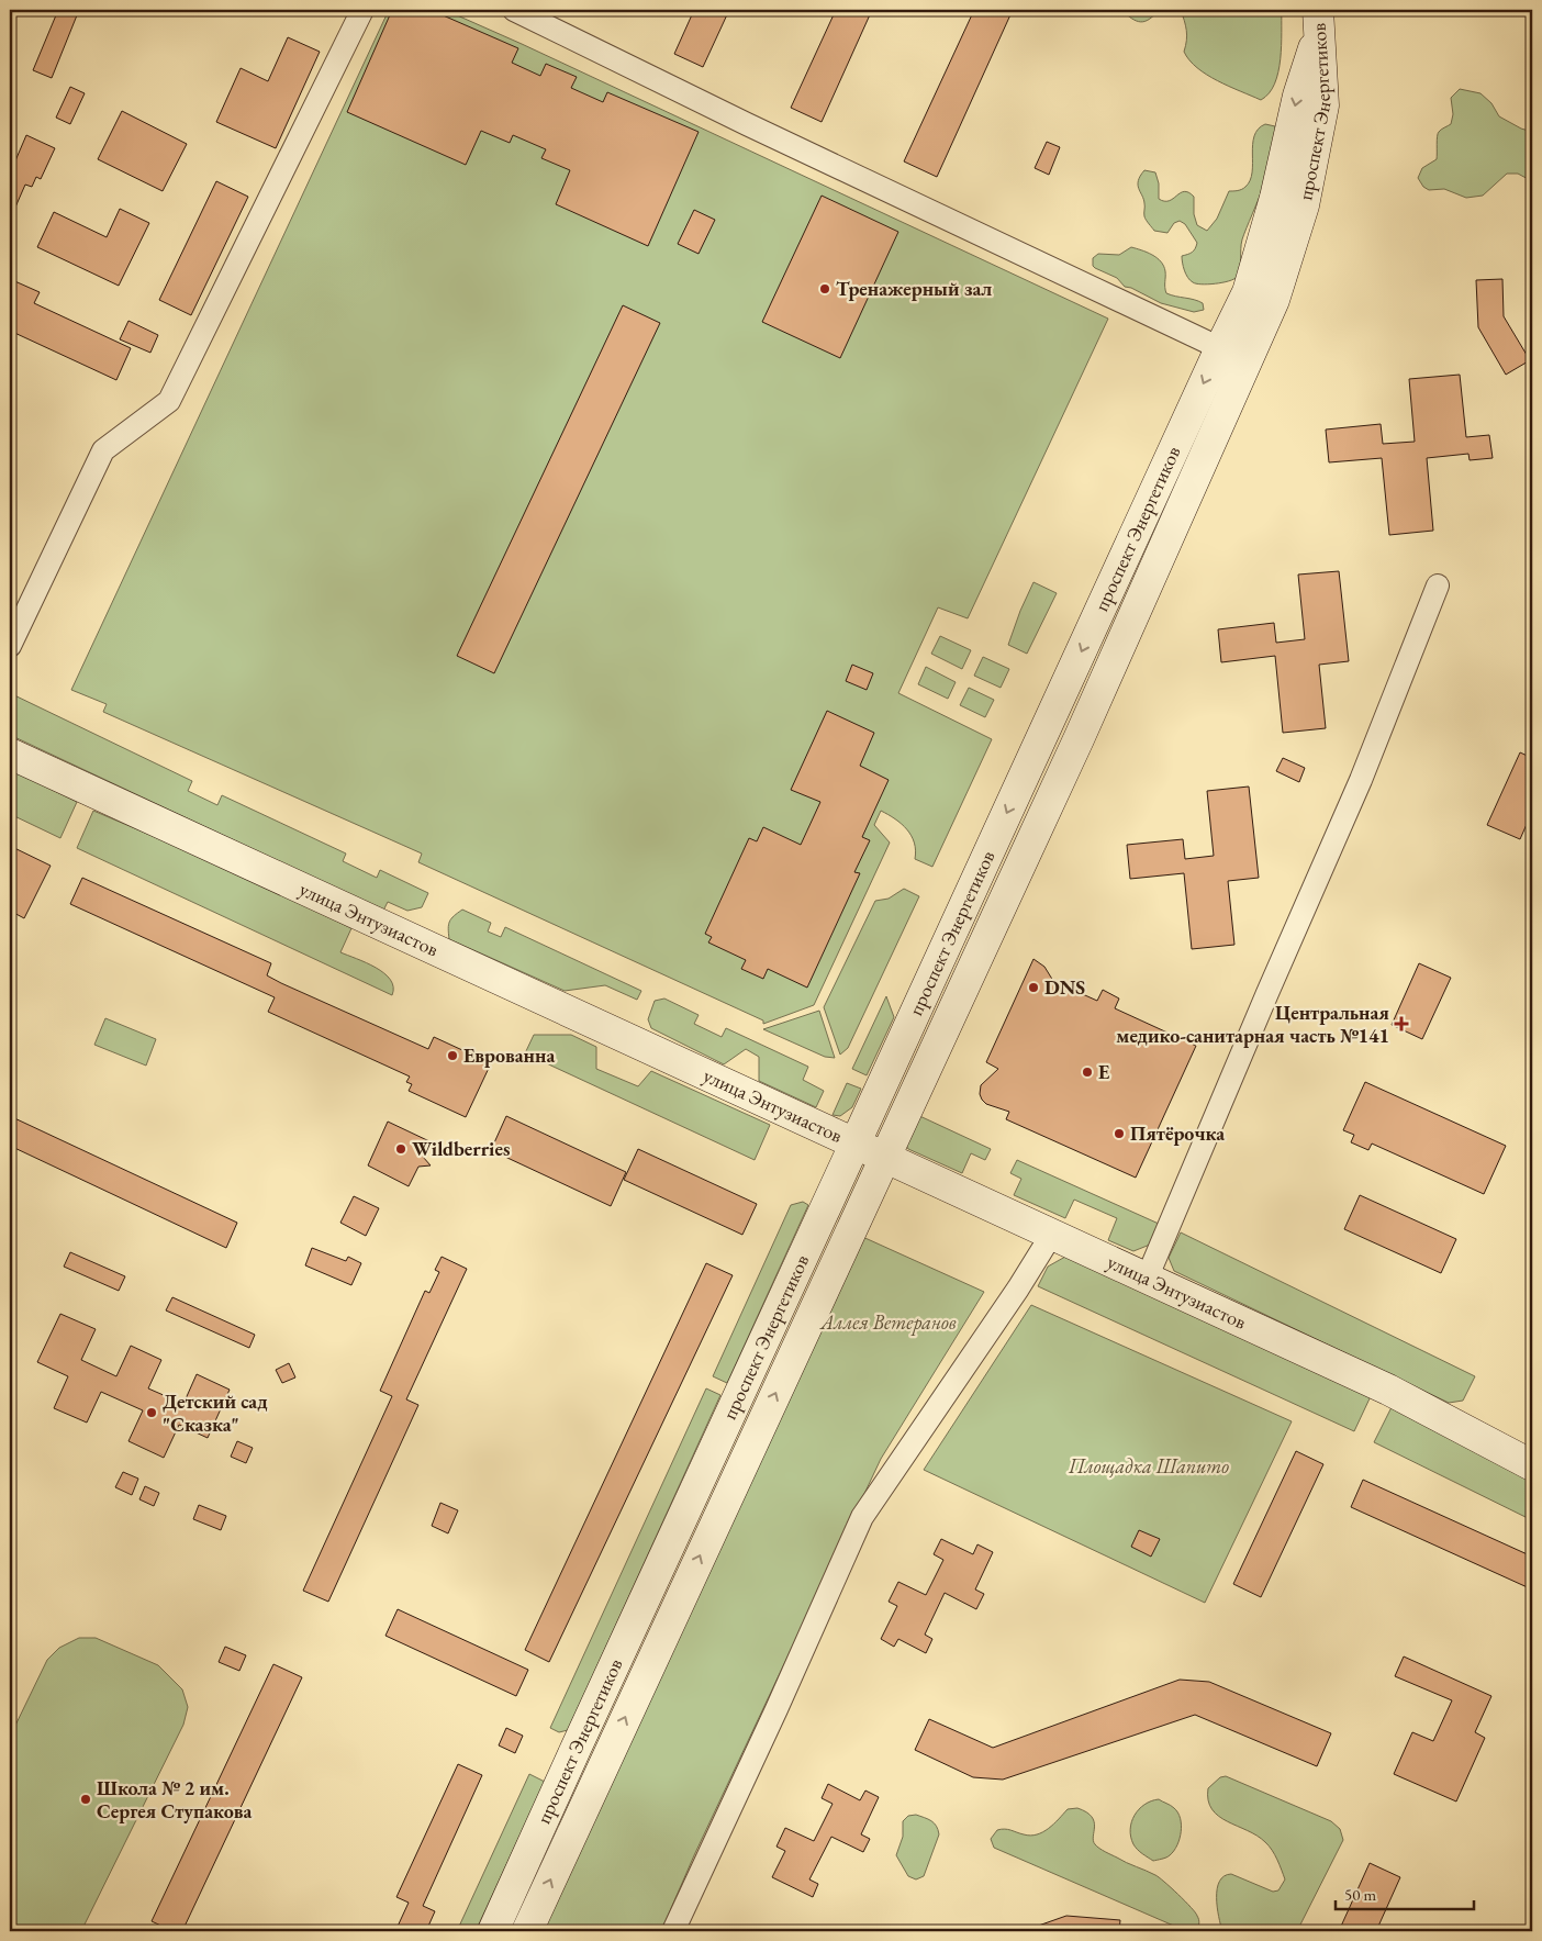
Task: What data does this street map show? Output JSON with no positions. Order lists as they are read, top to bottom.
{
  "streets": {
    "main road": ["проспект Энергетиков", "улица Энтузиастов"]
  },
  "crossings": [
    ["проспект Энергетиков", "улица Энтузиастов"]
  ],
  "parks": ["Аллея Ветеранов", "Площадка Шапито"],
  "places": {
    "other": [
      "Тренажерный зал",
      "DNS",
      "Еврованна",
      "Е",
      "Пятёрочка",
      "Wildberries",
      "Детский сад \"Сказка\"",
      "Школа № 2 им. Сергея Ступакова"
    ],
    "health": ["Центральная медико-санитарная часть №141"]
  },
  "scale_bar": "50 m"
}
